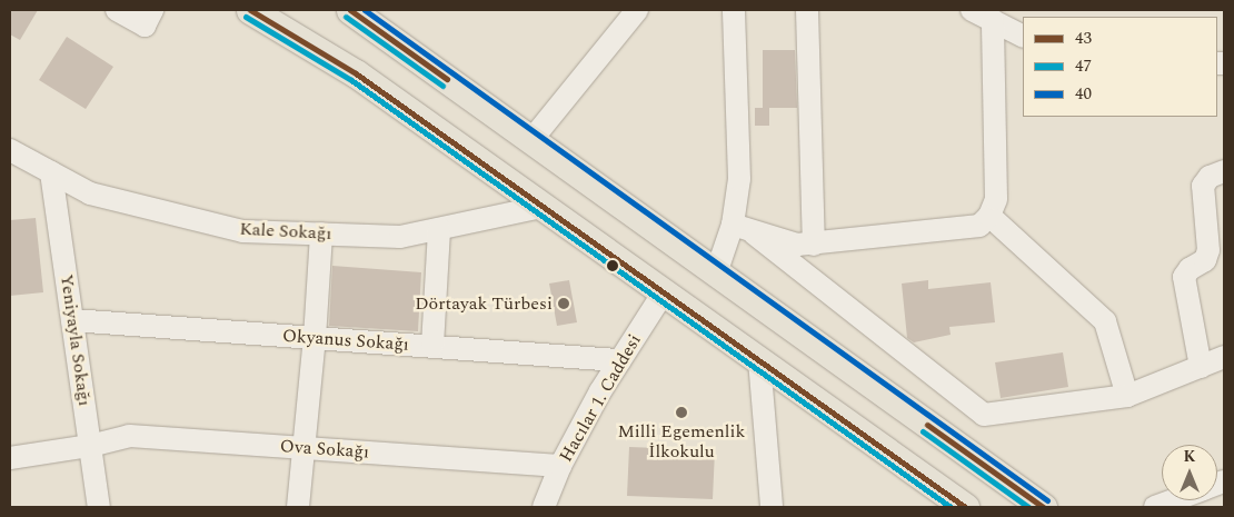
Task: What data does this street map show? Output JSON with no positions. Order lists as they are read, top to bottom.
{
  "streets": {
    "street": [
      "Kale Sokağı",
      "Yeniyayla Sokağı",
      "Okyanus Sokağı",
      "Hacılar 1. Caddesi",
      "Ova Sokağı"
    ]
  },
  "crossings": [
    ["Kale Sokağı", "Yeniyayla Sokağı"],
    ["Yeniyayla Sokağı", "Okyanus Sokağı"],
    ["Yeniyayla Sokağı", "Ova Sokağı"],
    ["Okyanus Sokağı", "Hacılar 1. Caddesi"],
    ["Hacılar 1. Caddesi", "Ova Sokağı"]
  ],
  "places": ["Dörtayak Türbesi", "Milli Egemenlik İlkokulu"],
  "lines": ["transit line 43", "transit line 40", "transit line 47"],
  "legend": ["43", "47", "40"],
  "north": "top"
}
